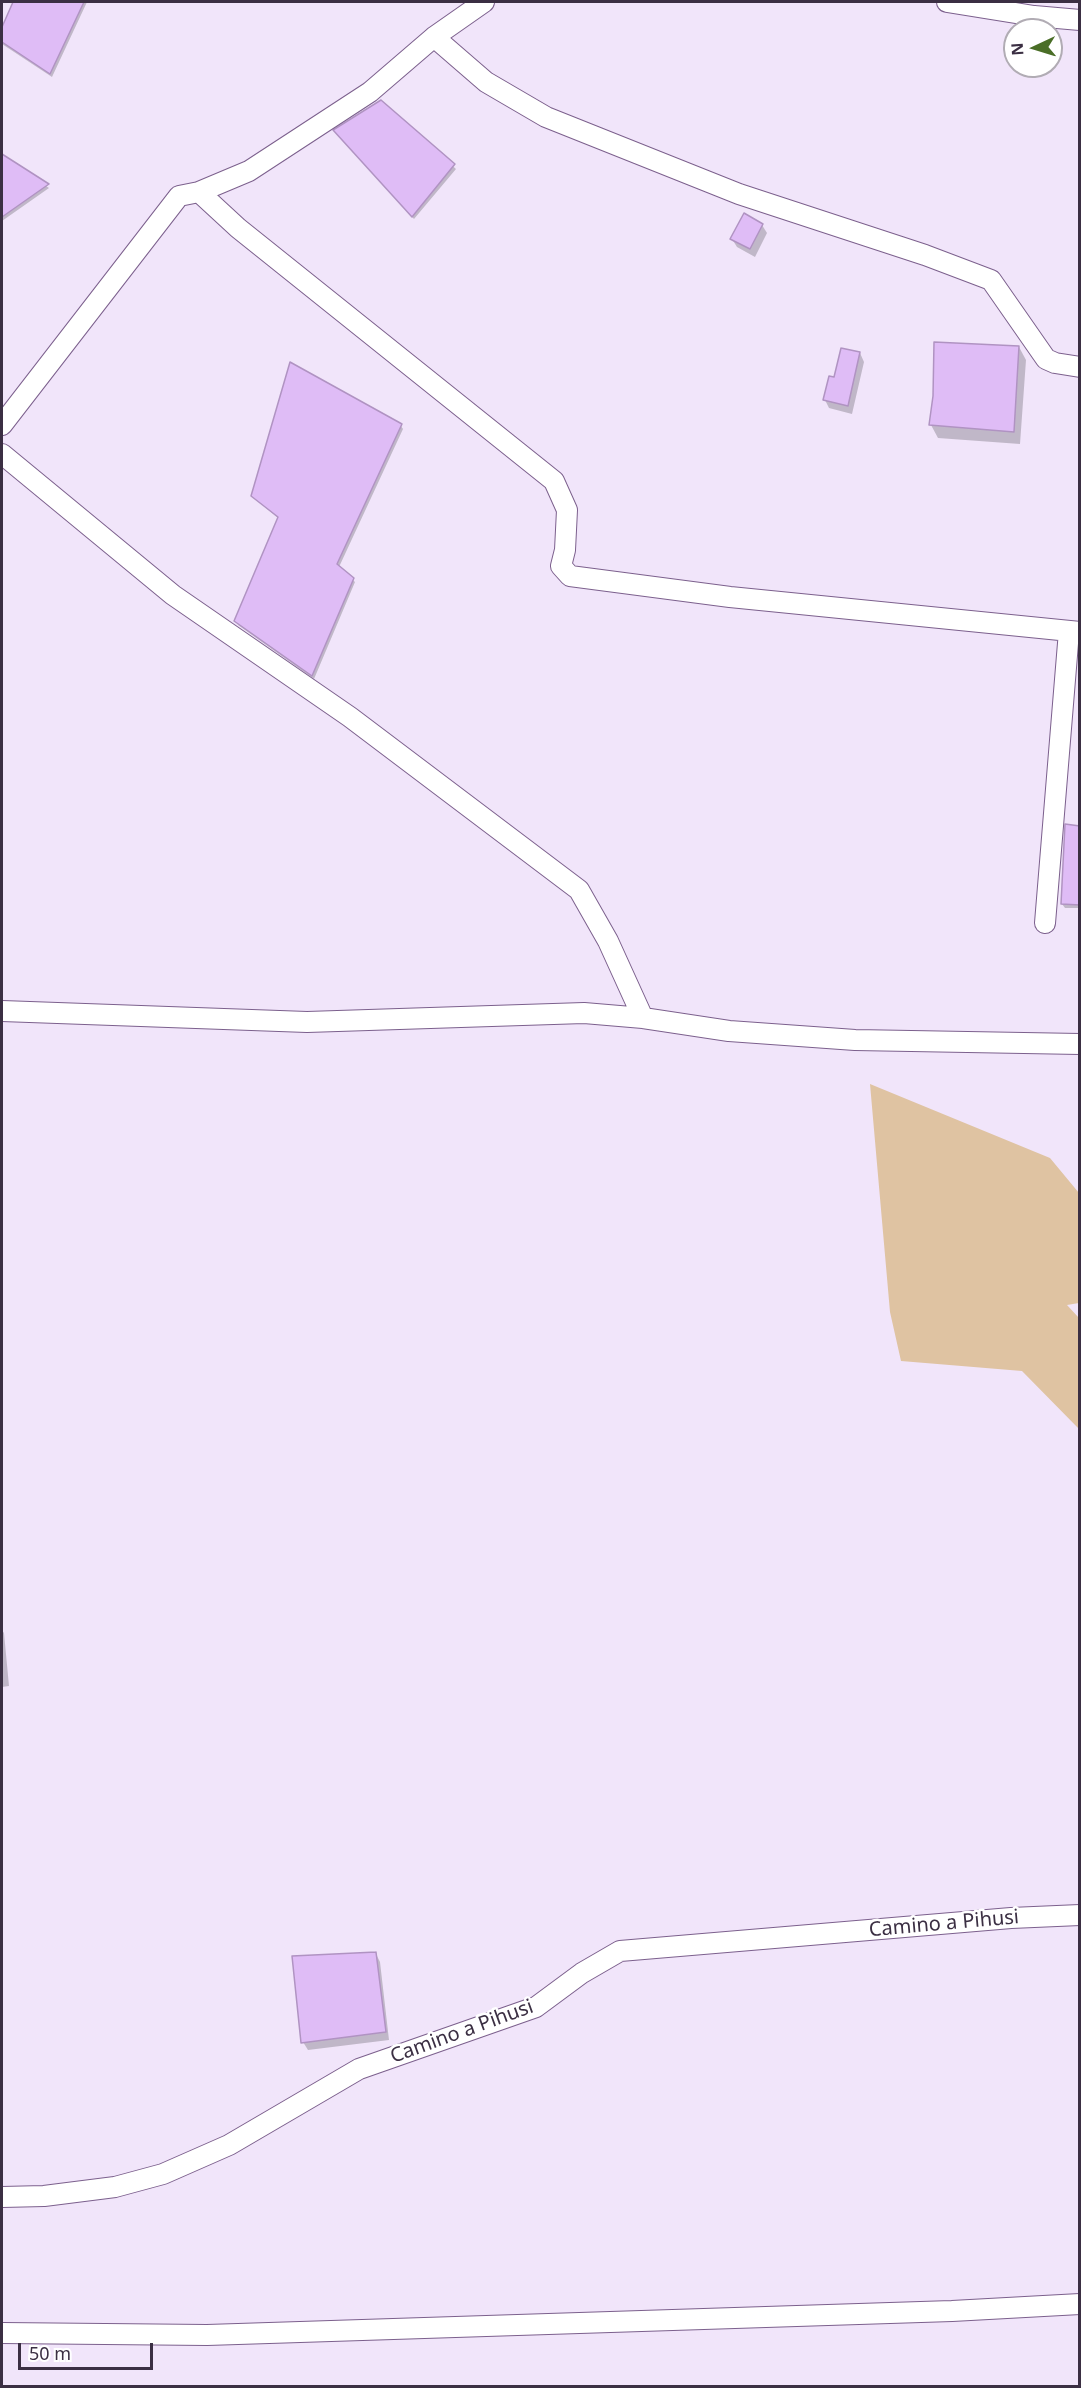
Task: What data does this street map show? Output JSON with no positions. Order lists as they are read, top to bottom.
{
  "streets": {
    "street": ["Camino a Pihusi"]
  },
  "scale_bar": "50 m",
  "north": "left"
}
